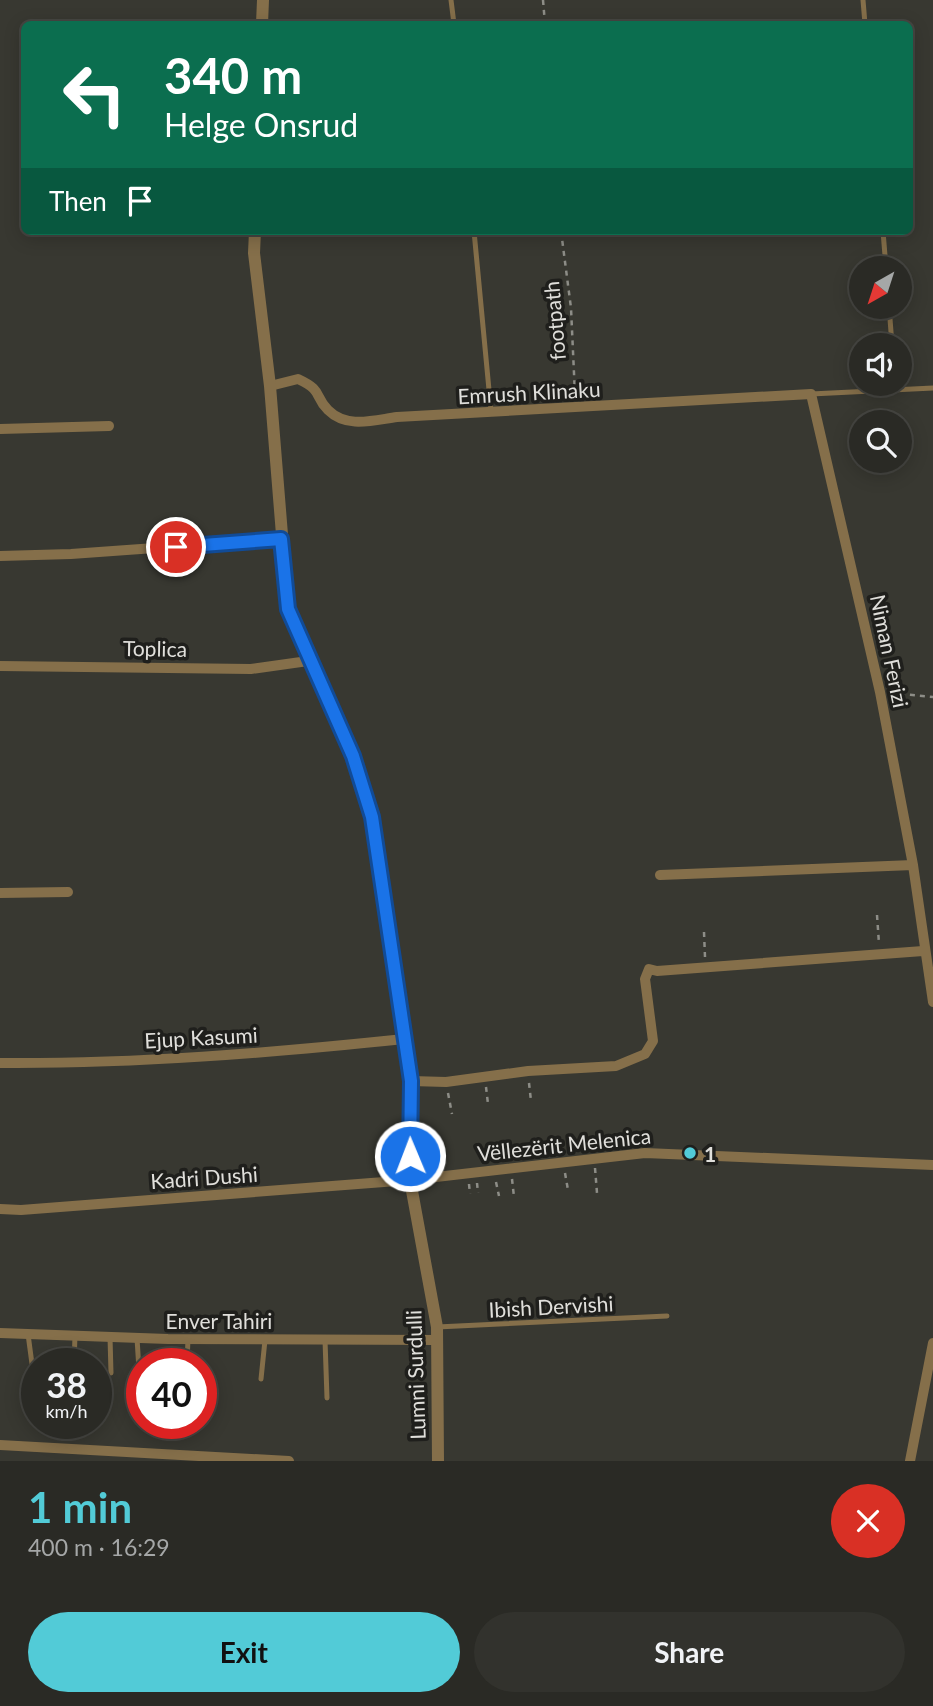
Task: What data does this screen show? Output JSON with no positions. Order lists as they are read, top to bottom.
{
  "streets": {
    "street": [
      "Emrush Klinaku",
      "Toplica",
      "Niman Ferizi",
      "Ejup Kasumi",
      "Vëllezërit Melenica",
      "Kadri Dushi",
      "Enver Tahiri",
      "Lumni Surdulli"
    ],
    "lane": ["Ibish Dervishi"],
    "path": ["footpath"]
  },
  "crossings": [
    ["footpath", "Emrush Klinaku"],
    ["Emrush Klinaku", "Niman Ferizi"],
    ["Emrush Klinaku", "Lumni Surdulli"],
    ["Toplica", "Lumni Surdulli"],
    ["Ejup Kasumi", "Lumni Surdulli"],
    ["Vëllezërit Melenica", "Kadri Dushi"],
    ["Vëllezërit Melenica", "Lumni Surdulli"],
    ["Kadri Dushi", "Lumni Surdulli"],
    ["Ibish Dervishi", "Enver Tahiri"],
    ["Ibish Dervishi", "Lumni Surdulli"],
    ["Enver Tahiri", "Lumni Surdulli"]
  ],
  "places": ["1"],
  "north": "bottom left",
  "page": {
    "turn": ["340 m", "Helge Onsrud"],
    "then": "Then",
    "speed": "38 km/h",
    "limit": "40",
    "heading": ["1 min", "400 m · 16:29"],
    "buttons": ["Exit", "Share"]
  }
}
